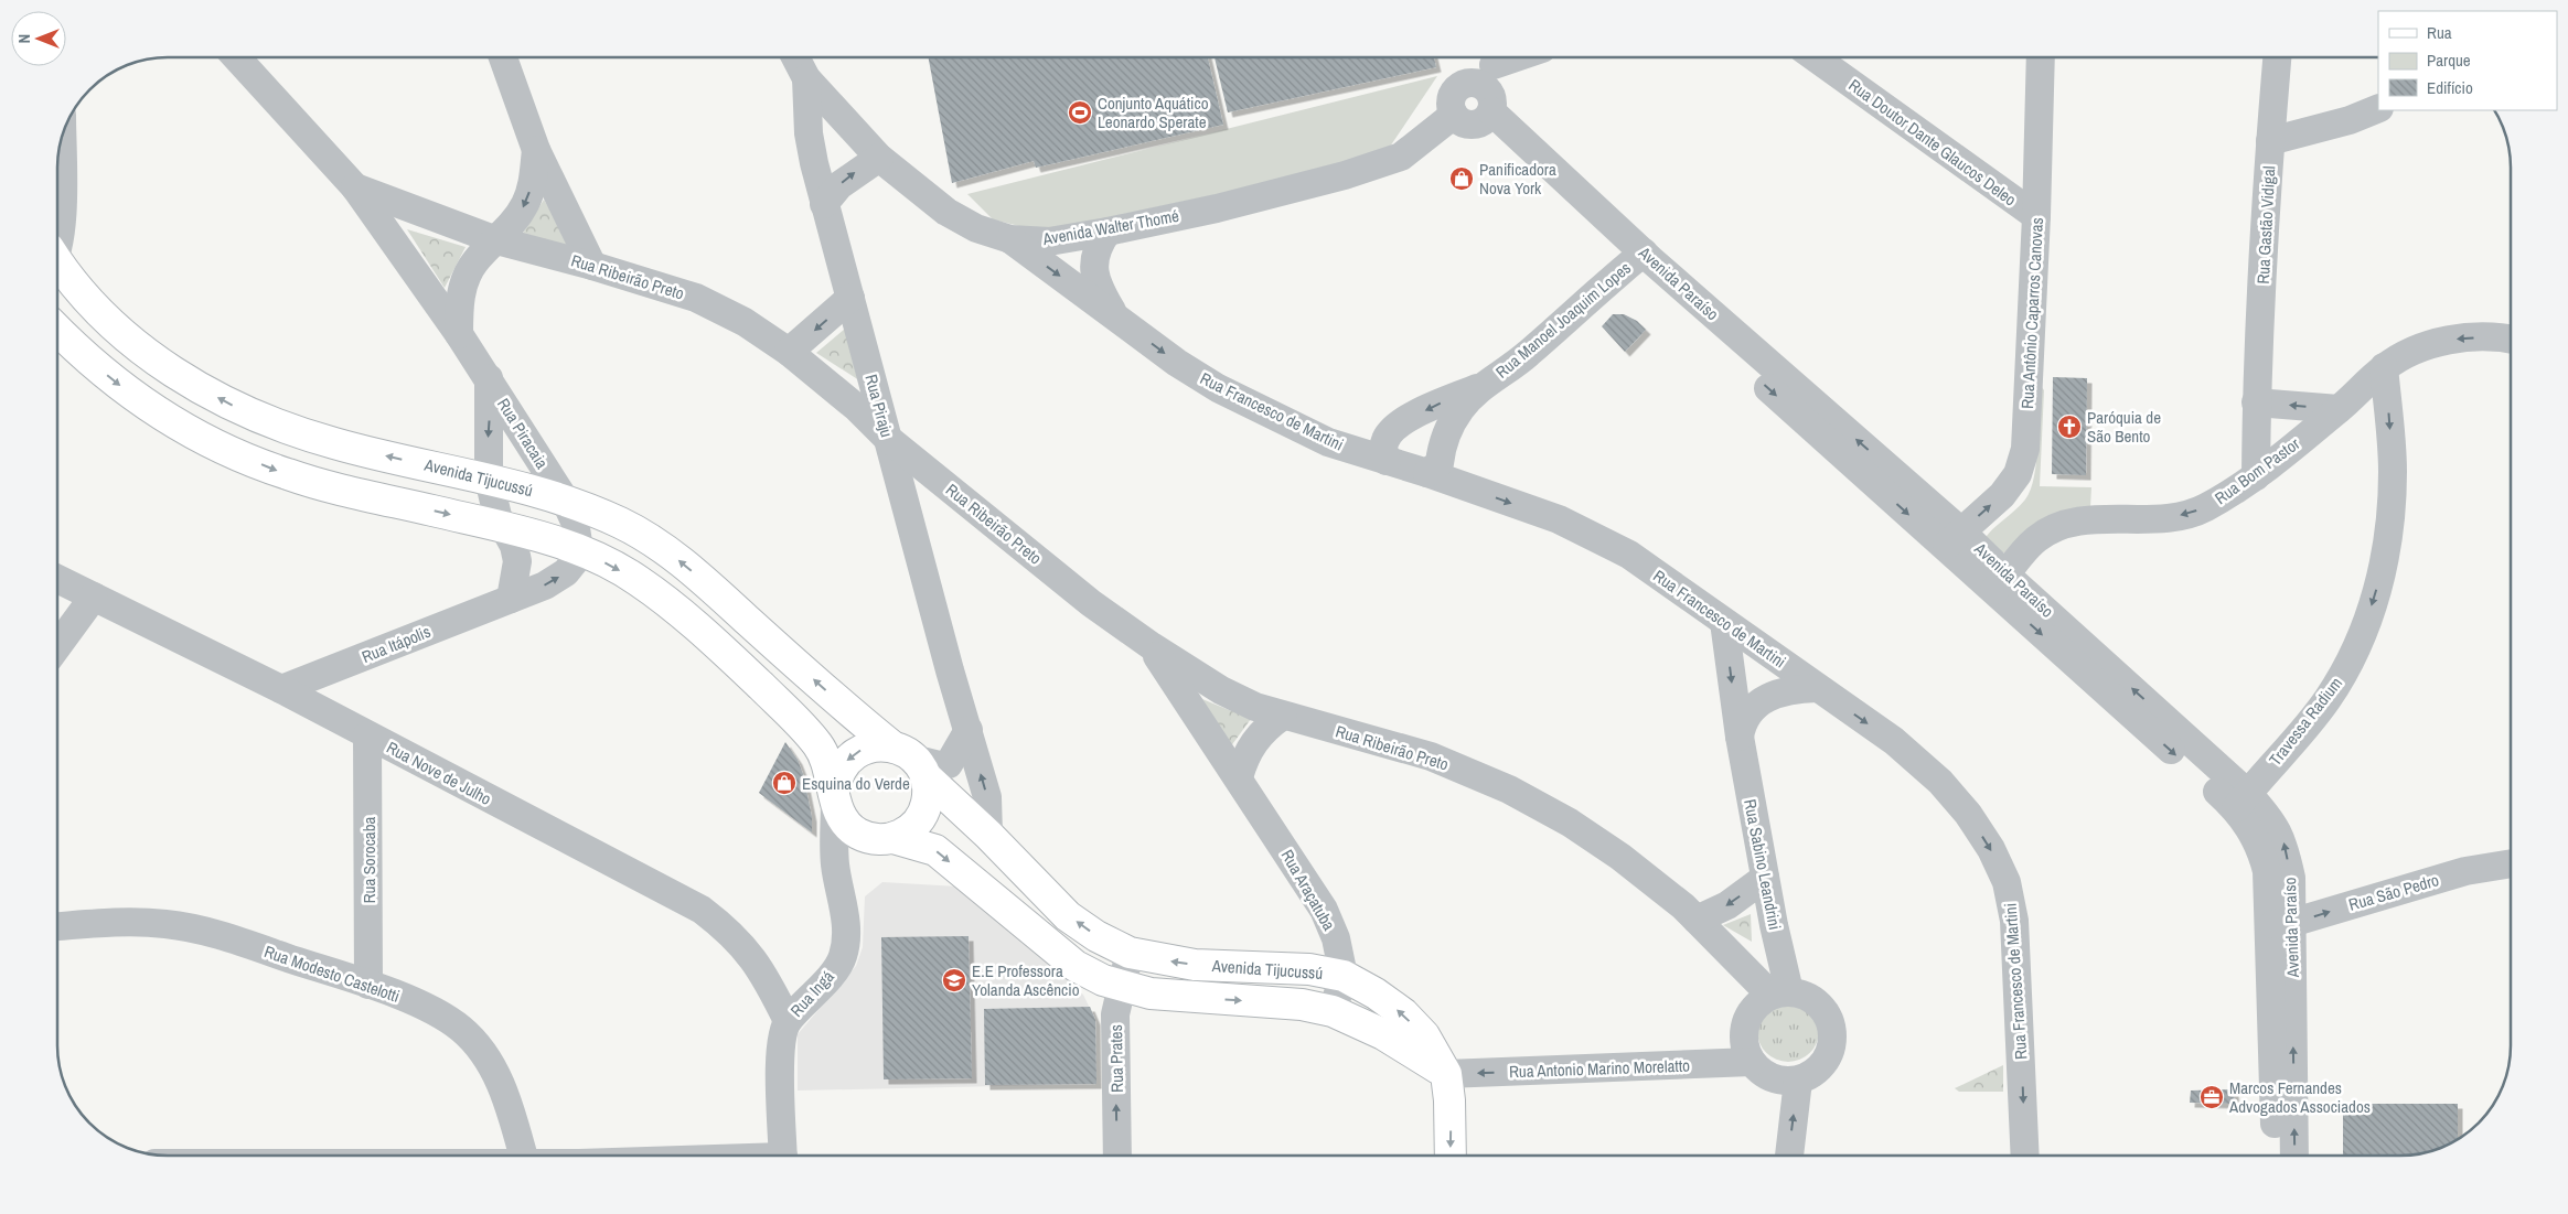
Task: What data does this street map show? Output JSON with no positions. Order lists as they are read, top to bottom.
{
  "streets": {
    "main road": ["Avenida Tijucussú"],
    "street": [
      "Rua Doutor Dante Glaucos Deleo",
      "Rua Gastão Vidigal",
      "Avenida Walter Thomé",
      "Rua Ribeirão Preto",
      "Avenida Paraíso",
      "Rua Antônio Caparros Canovas",
      "Rua Manoel Joaquim Lopes",
      "Rua Piraju",
      "Rua Francesco de Martini",
      "Rua Piracaia",
      "Rua Bom Pastor",
      "Rua Itápolis",
      "Travessa Radium",
      "Rua Nove de Julho",
      "Rua Sorocaba",
      "Rua Sabino Leandrini",
      "Rua Araçatuba",
      "Rua São Pedro",
      "Rua Modesto Castelotti",
      "Rua Ingá",
      "Rua Prates",
      "Rua Antonio Marino Morelatto"
    ]
  },
  "crossings": [
    ["Rua Doutor Dante Glaucos Deleo", "Rua Antônio Caparros Canovas"],
    ["Rua Gastão Vidigal", "Rua Bom Pastor"],
    ["Avenida Walter Thomé", "Avenida Paraíso"],
    ["Avenida Walter Thomé", "Rua Piraju"],
    ["Avenida Walter Thomé", "Rua Francesco de Martini"],
    ["Rua Ribeirão Preto", "Rua Piraju"],
    ["Rua Ribeirão Preto", "Rua Piracaia"],
    ["Rua Ribeirão Preto", "Rua Sabino Leandrini"],
    ["Rua Ribeirão Preto", "Rua Araçatuba"],
    ["Rua Ribeirão Preto", "Rua Antonio Marino Morelatto"],
    ["Avenida Paraíso", "Rua Antônio Caparros Canovas"],
    ["Avenida Paraíso", "Rua Manoel Joaquim Lopes"],
    ["Avenida Paraíso", "Rua Bom Pastor"],
    ["Avenida Paraíso", "Travessa Radium"],
    ["Avenida Paraíso", "Rua São Pedro"],
    ["Rua Manoel Joaquim Lopes", "Rua Francesco de Martini"],
    ["Rua Piraju", "Avenida Tijucussú"],
    ["Rua Francesco de Martini", "Rua Sabino Leandrini"],
    ["Rua Piracaia", "Avenida Tijucussú"],
    ["Rua Piracaia", "Rua Itápolis"],
    ["Rua Bom Pastor", "Travessa Radium"],
    ["Avenida Tijucussú", "Rua Itápolis"],
    ["Avenida Tijucussú", "Rua Araçatuba"],
    ["Avenida Tijucussú", "Rua Ingá"],
    ["Avenida Tijucussú", "Rua Prates"],
    ["Avenida Tijucussú", "Rua Antonio Marino Morelatto"],
    ["Rua Itápolis", "Rua Nove de Julho"],
    ["Rua Nove de Julho", "Rua Sorocaba"],
    ["Rua Nove de Julho", "Rua Ingá"],
    ["Rua Sorocaba", "Rua Modesto Castelotti"],
    ["Rua Sabino Leandrini", "Rua Antonio Marino Morelatto"]
  ],
  "one_way": [
    "Rua Antônio Caparros Canovas",
    "Rua Francesco de Martini",
    "Rua Bom Pastor",
    "Travessa Radium",
    "Rua São Pedro",
    "Rua Prates",
    "Rua Antonio Marino Morelatto"
  ],
  "places": {
    "sports": ["Conjunto Aquático Leonardo Sperate"],
    "shop": ["Panificadora Nova York", "Esquina do Verde"],
    "church": ["Paróquia de São Bento"],
    "school or university": ["E.E Professora Yolanda Ascêncio"],
    "office": ["Marcos Fernandes Advogados Associados"]
  },
  "legend": ["Rua", "Parque", "Edifício"],
  "north": "left"
}
